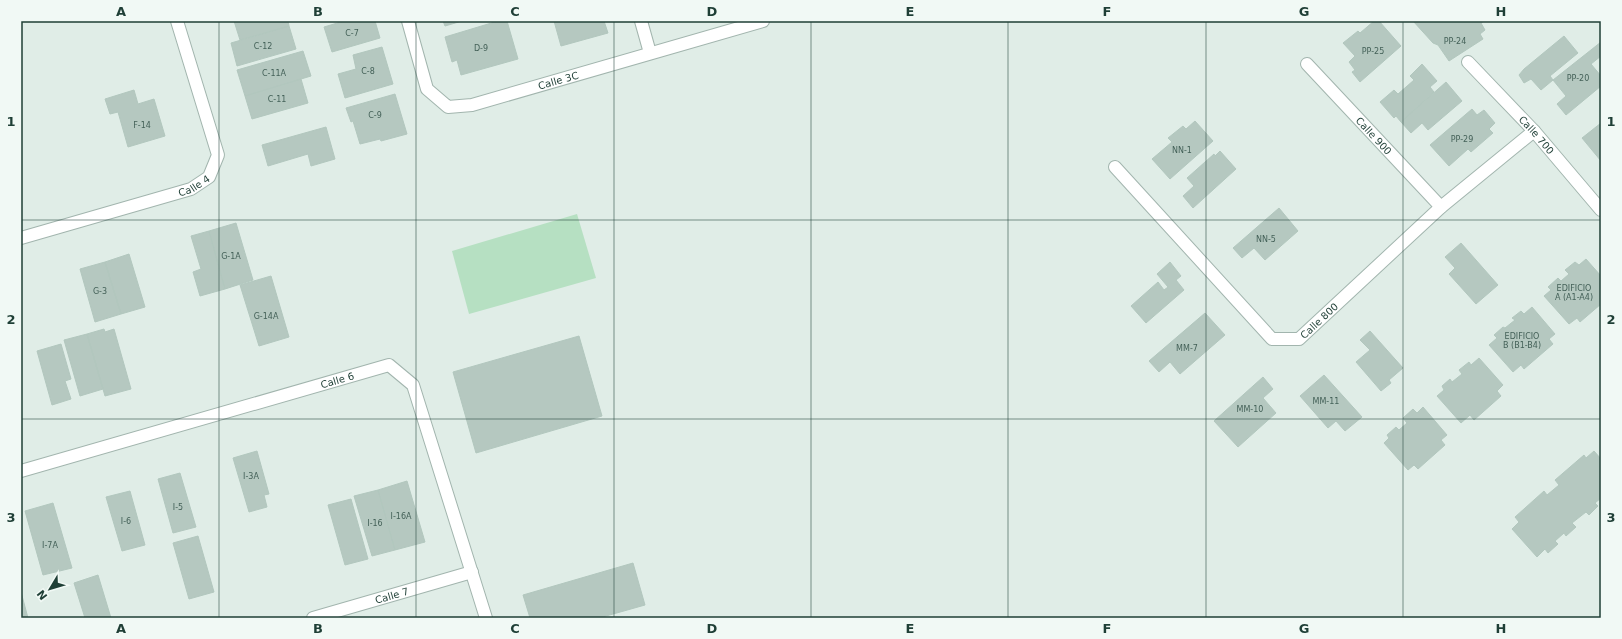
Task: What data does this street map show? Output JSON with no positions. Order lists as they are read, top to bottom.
{
  "streets": {
    "street": [
      "Calle 3C",
      "Calle 900",
      "Calle 700",
      "Calle 4",
      "Calle 800",
      "Calle 6",
      "Calle 7"
    ]
  },
  "crossings": [
    ["Calle 900", "Calle 800"],
    ["Calle 700", "Calle 800"],
    ["Calle 6", "Calle 7"]
  ],
  "house_numbers": [
    "C-7",
    "PP-24",
    "C-12",
    "D-9",
    "PP-25",
    "C-8",
    "C-11A",
    "PP-20",
    "C-11",
    "C-9",
    "F-14",
    "PP-29",
    "NN-1",
    "NN-5",
    "G-1A",
    "EDIFICIO A (A1-A4)",
    "G-3",
    "G-14A",
    "EDIFICIO B (B1-B4)",
    "MM-7",
    "MM-11",
    "MM-10",
    "I-3A",
    "I-5",
    "I-16A",
    "I-6",
    "I-16",
    "I-7A"
  ],
  "north": "bottom left",
  "grid": {
    "columns": [
      "A",
      "B",
      "C",
      "D",
      "E",
      "F",
      "G",
      "H"
    ],
    "rows": ["1", "2", "3"]
  }
}
